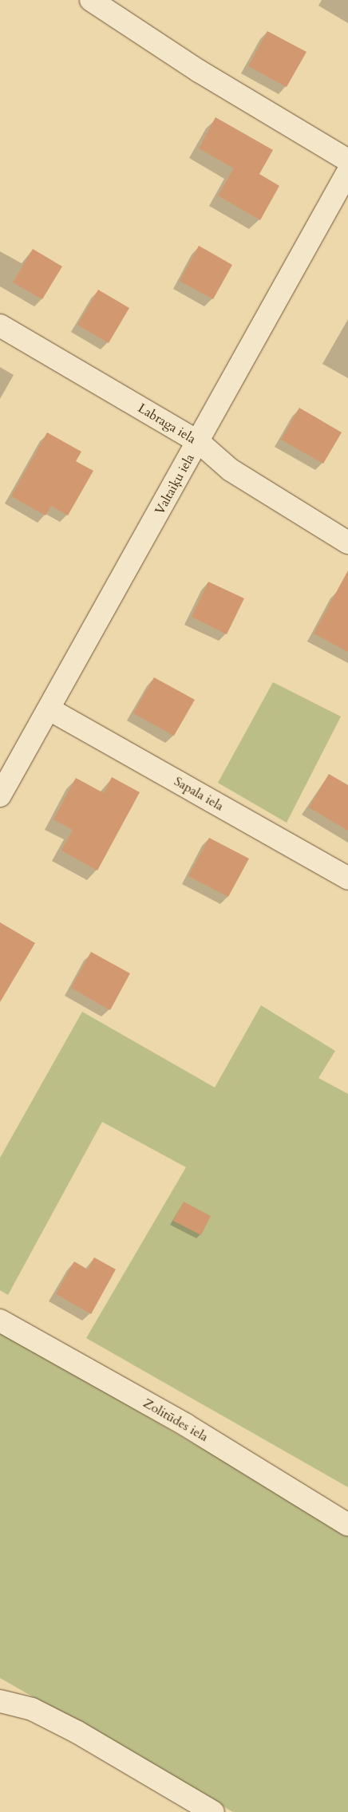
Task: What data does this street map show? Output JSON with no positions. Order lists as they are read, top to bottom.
{
  "streets": {
    "street": [
      "Labraga iela",
      "Valtaiķu iela",
      "Sapala iela",
      "Zolitūdes iela"
    ]
  },
  "crossings": [
    ["Labraga iela", "Valtaiķu iela"],
    ["Valtaiķu iela", "Sapala iela"]
  ]
}
